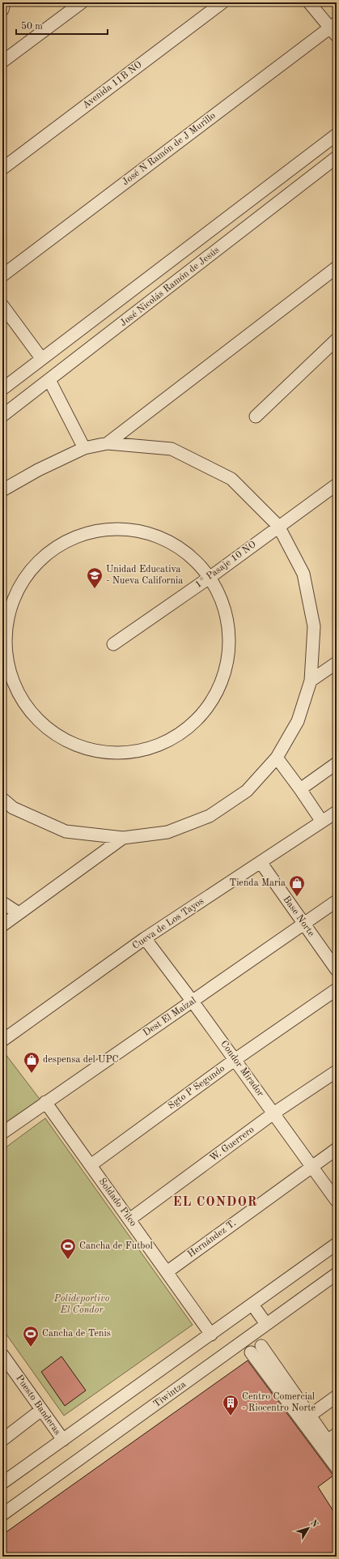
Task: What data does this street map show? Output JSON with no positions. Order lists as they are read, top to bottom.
{
  "streets": {
    "street": [
      "Avenida 11B NO",
      "José N Ramón de J Murillo",
      "José Nicolás Ramón de Jesús",
      "1° Pasaje 10 NO",
      "Base Norte",
      "Cueva de Los Tayos",
      "Dest El Maizal",
      "Condor Mirador",
      "Sgto P Segundo",
      "W. Guerrero",
      "Soldado Pilco",
      "Hernández T.",
      "Tiwintza",
      "Puesto Banderas"
    ]
  },
  "crossings": [
    ["Base Norte", "Cueva de Los Tayos"],
    ["Base Norte", "Dest El Maizal"],
    ["Cueva de Los Tayos", "Condor Mirador"],
    ["Dest El Maizal", "Condor Mirador"],
    ["Dest El Maizal", "Soldado Pilco"],
    ["Condor Mirador", "Sgto P Segundo"],
    ["Condor Mirador", "W. Guerrero"],
    ["Condor Mirador", "Hernández T."],
    ["Sgto P Segundo", "Soldado Pilco"],
    ["W. Guerrero", "Soldado Pilco"],
    ["Soldado Pilco", "Hernández T."]
  ],
  "districts": ["EL CONDOR"],
  "parks": ["Polideportivo El Condor"],
  "places": {
    "school or university": ["Unidad Educativa - Nueva California"],
    "shop": ["Tienda Maria", "despensa del UPC"],
    "sports": ["Cancha de Futbol", "Cancha de Tenis"],
    "building": ["Centro Comercial - Riocentro Norte"]
  },
  "scale_bar": "50 m",
  "north": "top right"
}
